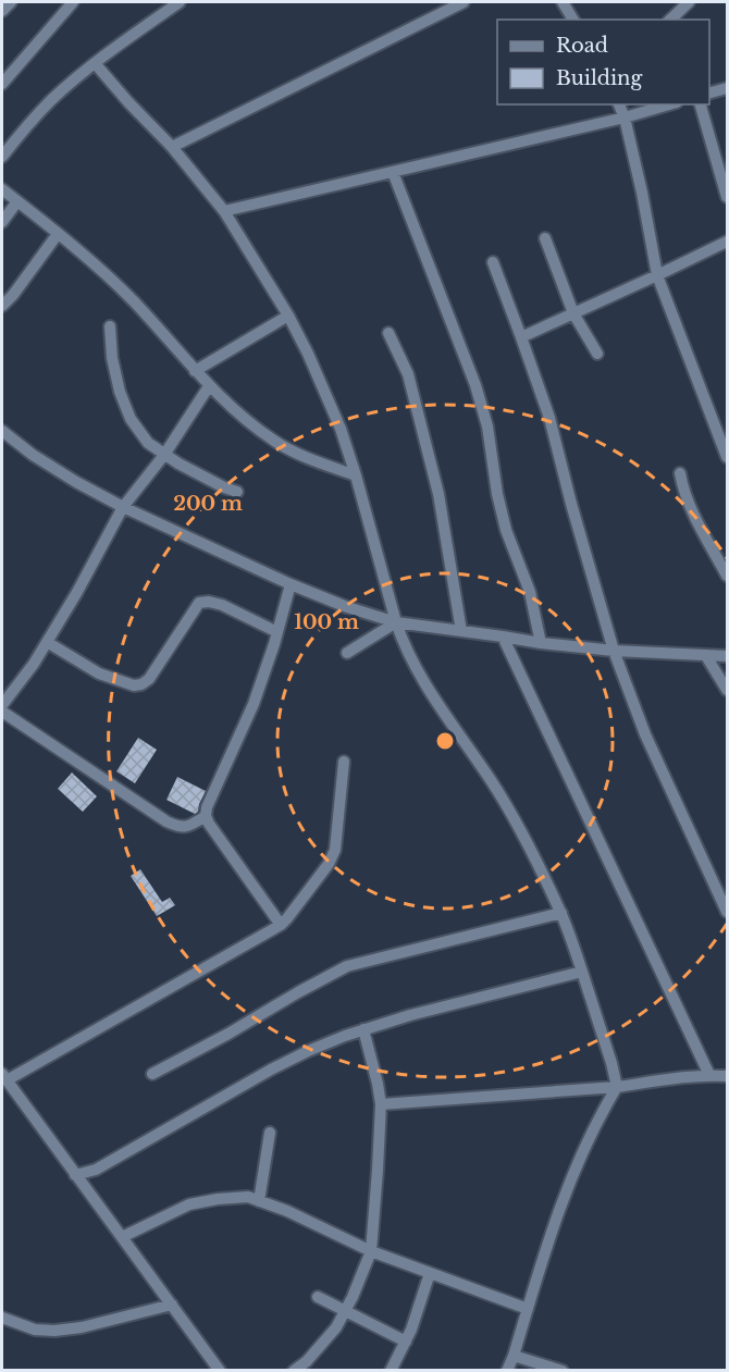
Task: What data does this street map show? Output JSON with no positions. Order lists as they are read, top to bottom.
{
  "legend": ["Road", "Building"],
  "rings": ["200 m", "100 m"]
}
